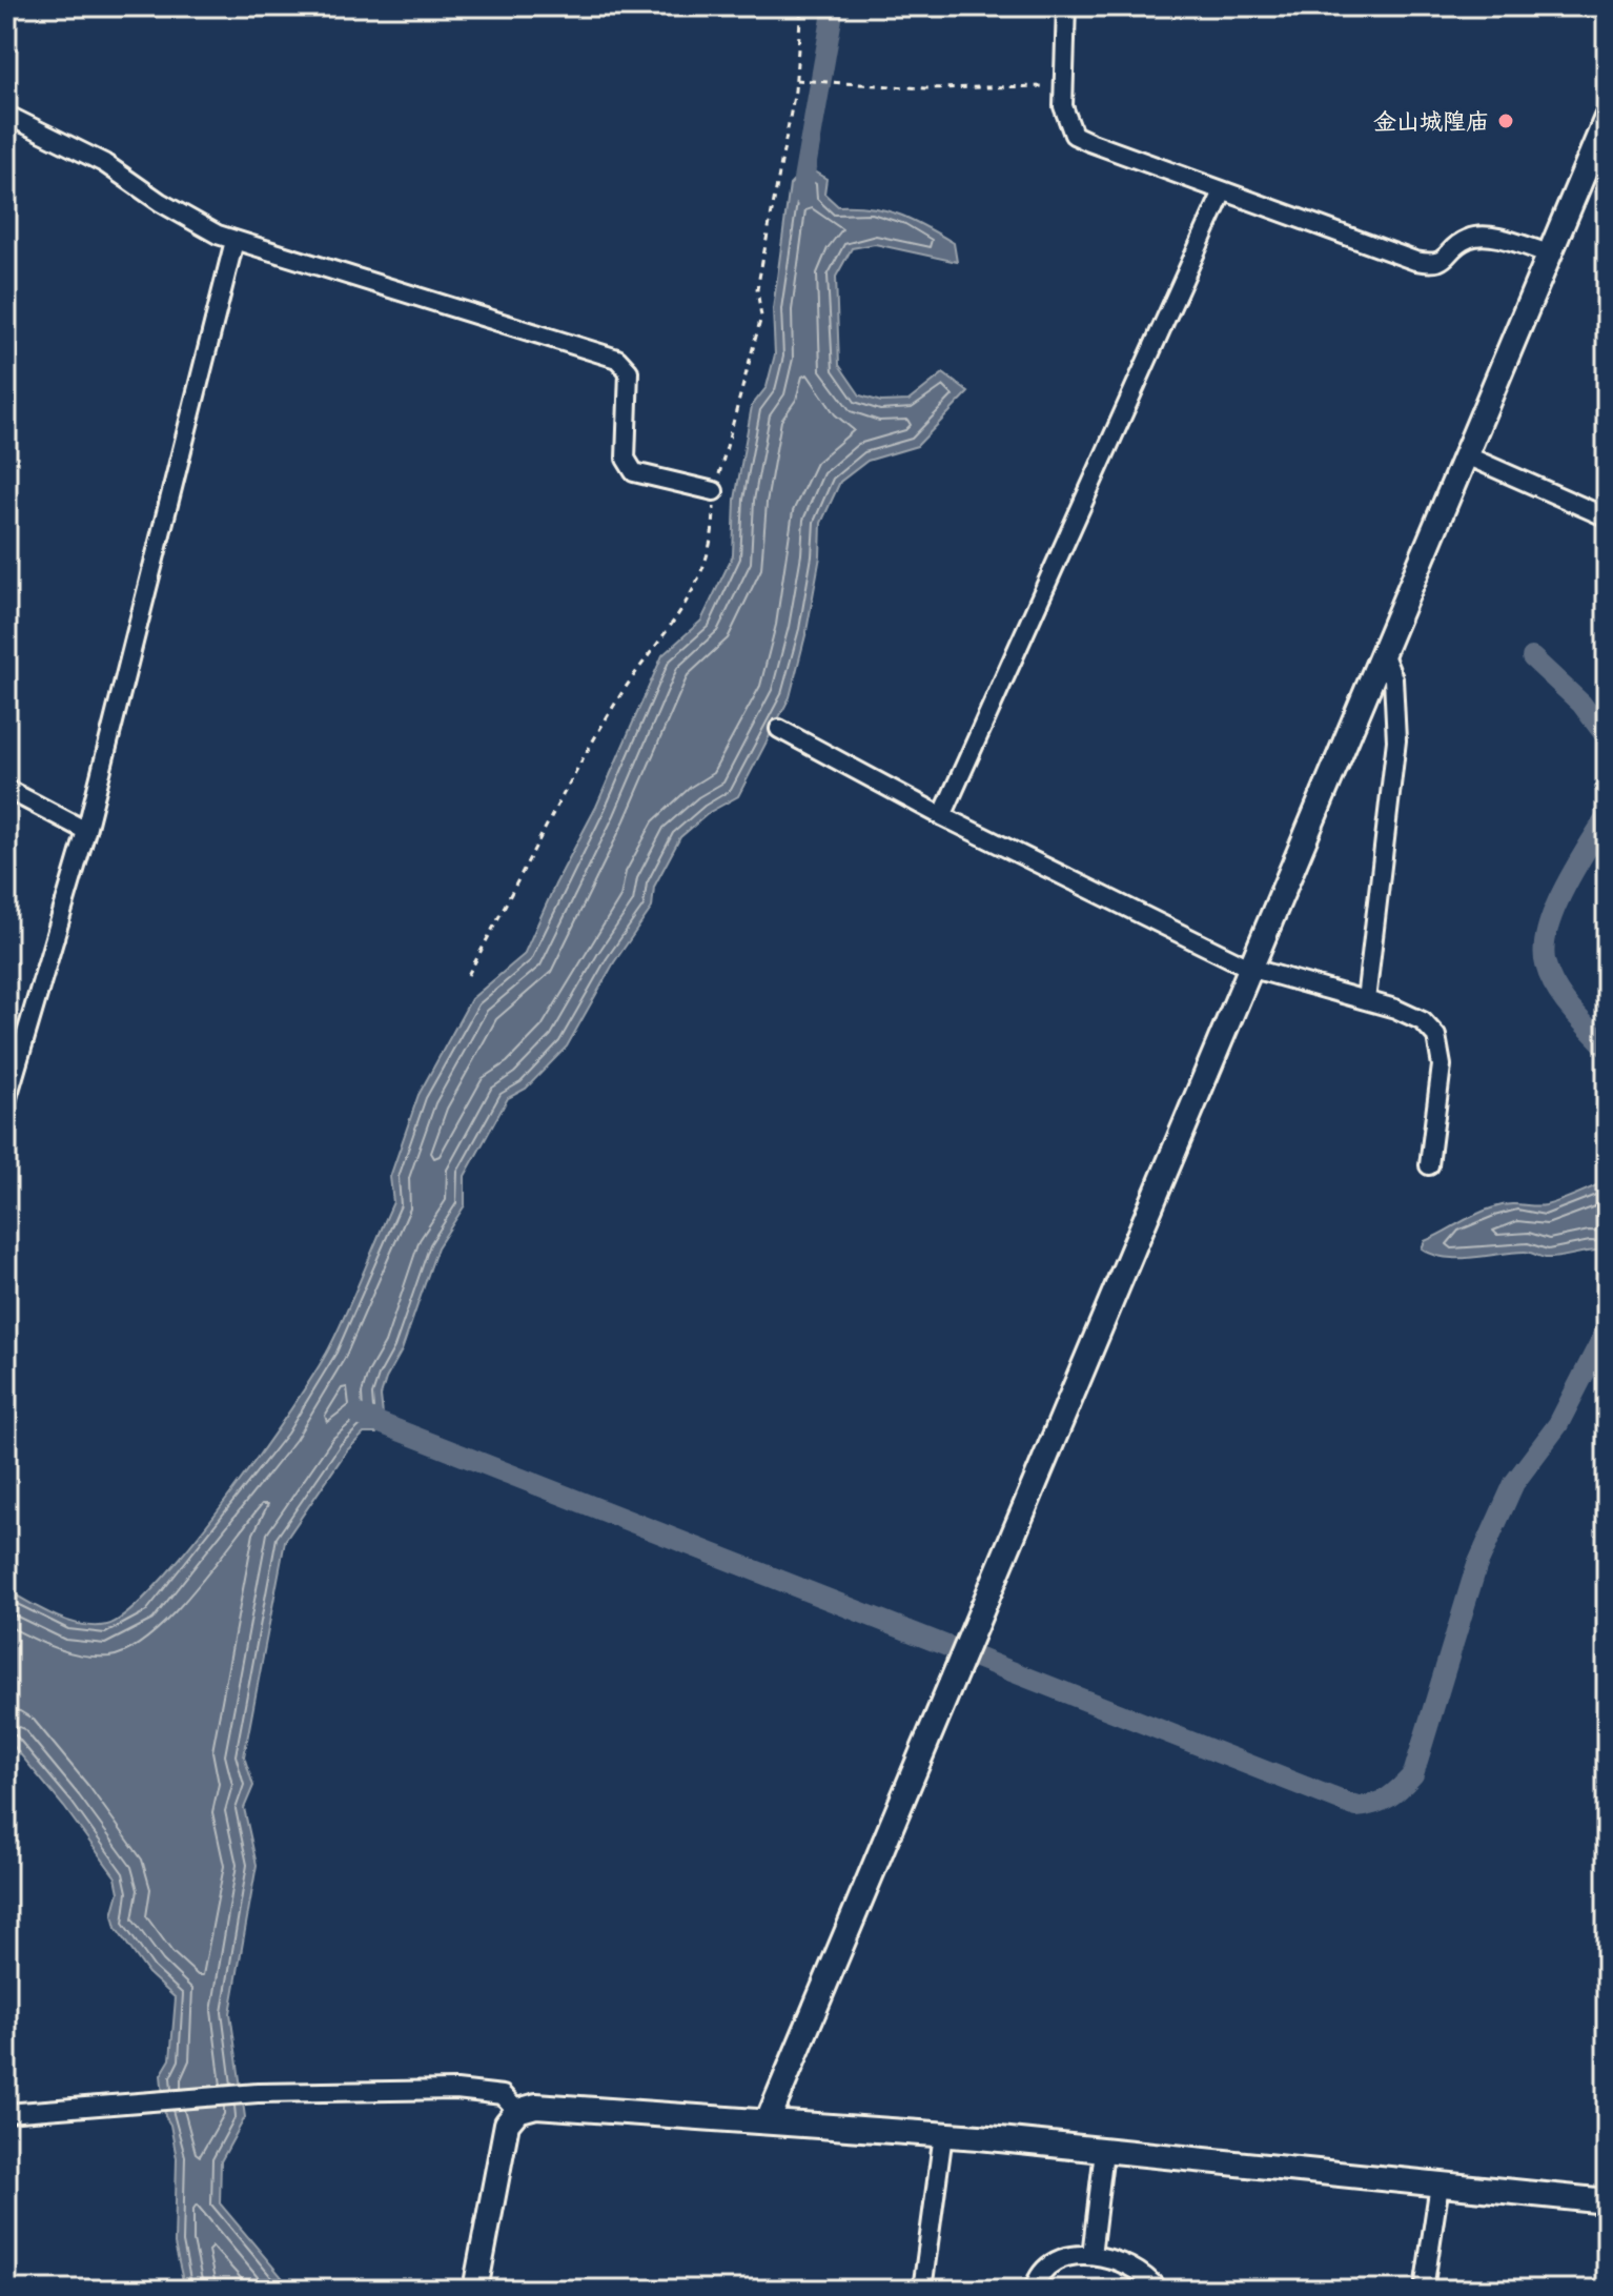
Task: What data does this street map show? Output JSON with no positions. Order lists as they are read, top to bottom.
{
  "places": ["金山城隍庙"]
}
